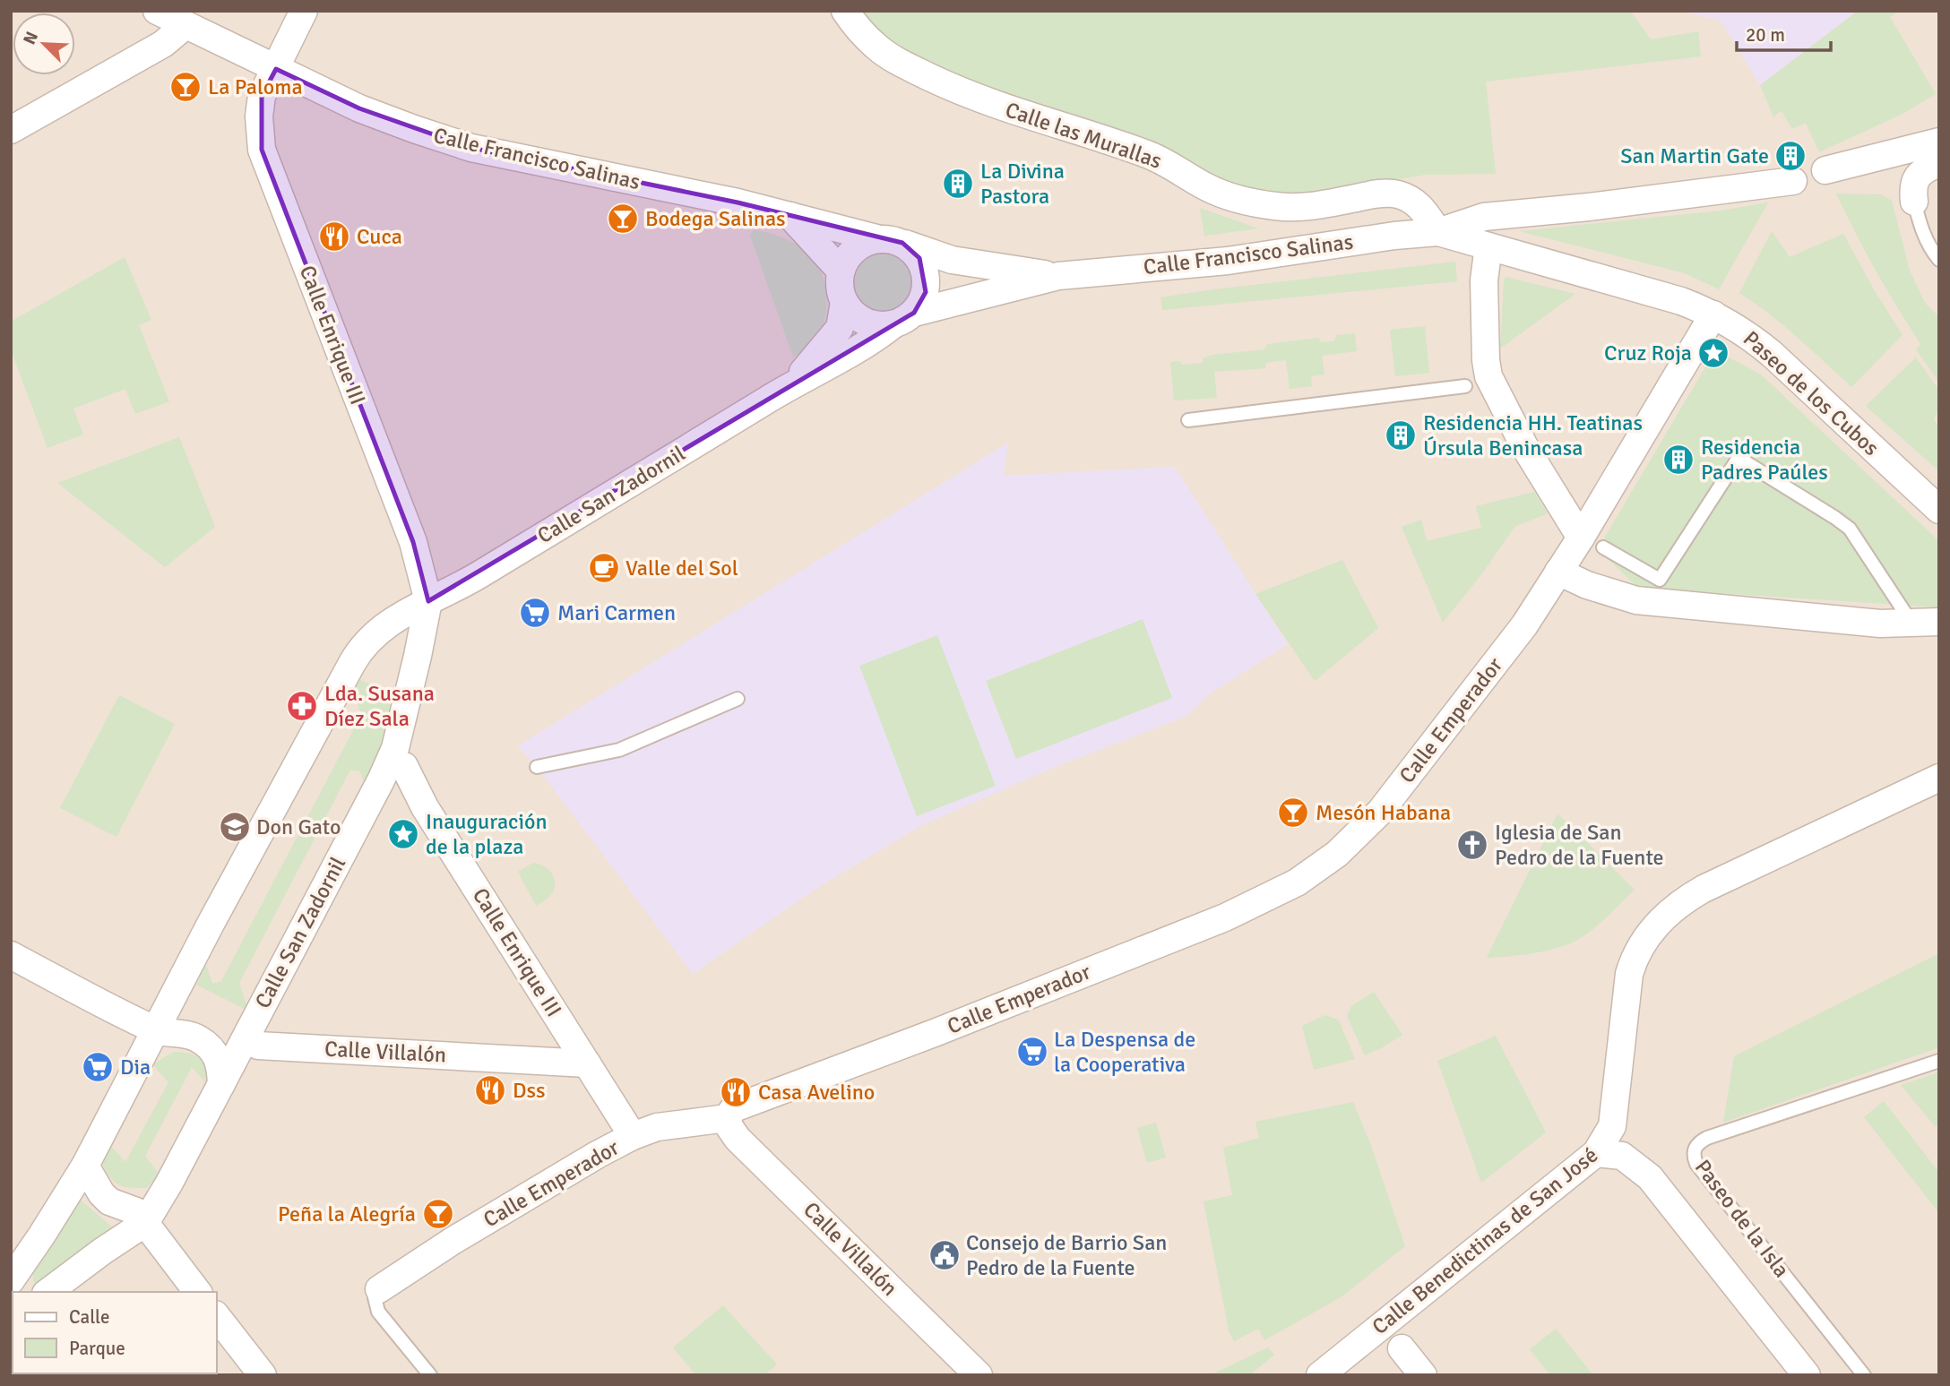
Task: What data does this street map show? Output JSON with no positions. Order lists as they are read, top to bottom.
{
  "streets": {
    "street": [
      "Calle las Murallas",
      "Calle Francisco Salinas",
      "Calle Enrique III",
      "Paseo de los Cubos",
      "Calle San Zadornil",
      "Calle Emperador",
      "Calle Villalón",
      "Calle Benedictinas de San José"
    ],
    "lane": ["Paseo de la Isla"]
  },
  "crossings": [
    ["Calle las Murallas", "Calle Francisco Salinas"],
    ["Calle Francisco Salinas", "Calle Enrique III"],
    ["Calle Francisco Salinas", "Paseo de los Cubos"],
    ["Calle Francisco Salinas", "Calle San Zadornil"],
    ["Calle Enrique III", "Calle San Zadornil"],
    ["Calle Enrique III", "Calle Emperador"],
    ["Calle Enrique III", "Calle Villalón"],
    ["Paseo de los Cubos", "Calle Emperador"],
    ["Calle Emperador", "Calle Villalón"]
  ],
  "places": {
    "bar": [
      "La Paloma",
      "Bodega Salinas",
      "Mesón Habana",
      "Peña la Alegría"
    ],
    "building": [
      "San Martin Gate",
      "La Divina Pastora",
      "Residencia HH. Teatinas Úrsula Benincasa",
      "Residencia Padres Paúles"
    ],
    "restaurant": ["Cuca", "Dss", "Casa Avelino"],
    "place": ["Cruz Roja", "Inauguración de la plaza"],
    "cafe": ["Valle del Sol"],
    "supermarket": ["Mari Carmen", "La Despensa de la Cooperativa", "Dia"],
    "pharmacy": ["Lda. Susana Díez Sala"],
    "school or university": ["Don Gato"],
    "church": ["Iglesia de San Pedro de la Fuente"],
    "public building": ["Consejo de Barrio San Pedro de la Fuente"]
  },
  "legend": ["Calle", "Parque"],
  "scale_bar": "20 m",
  "north": "top left"
}
